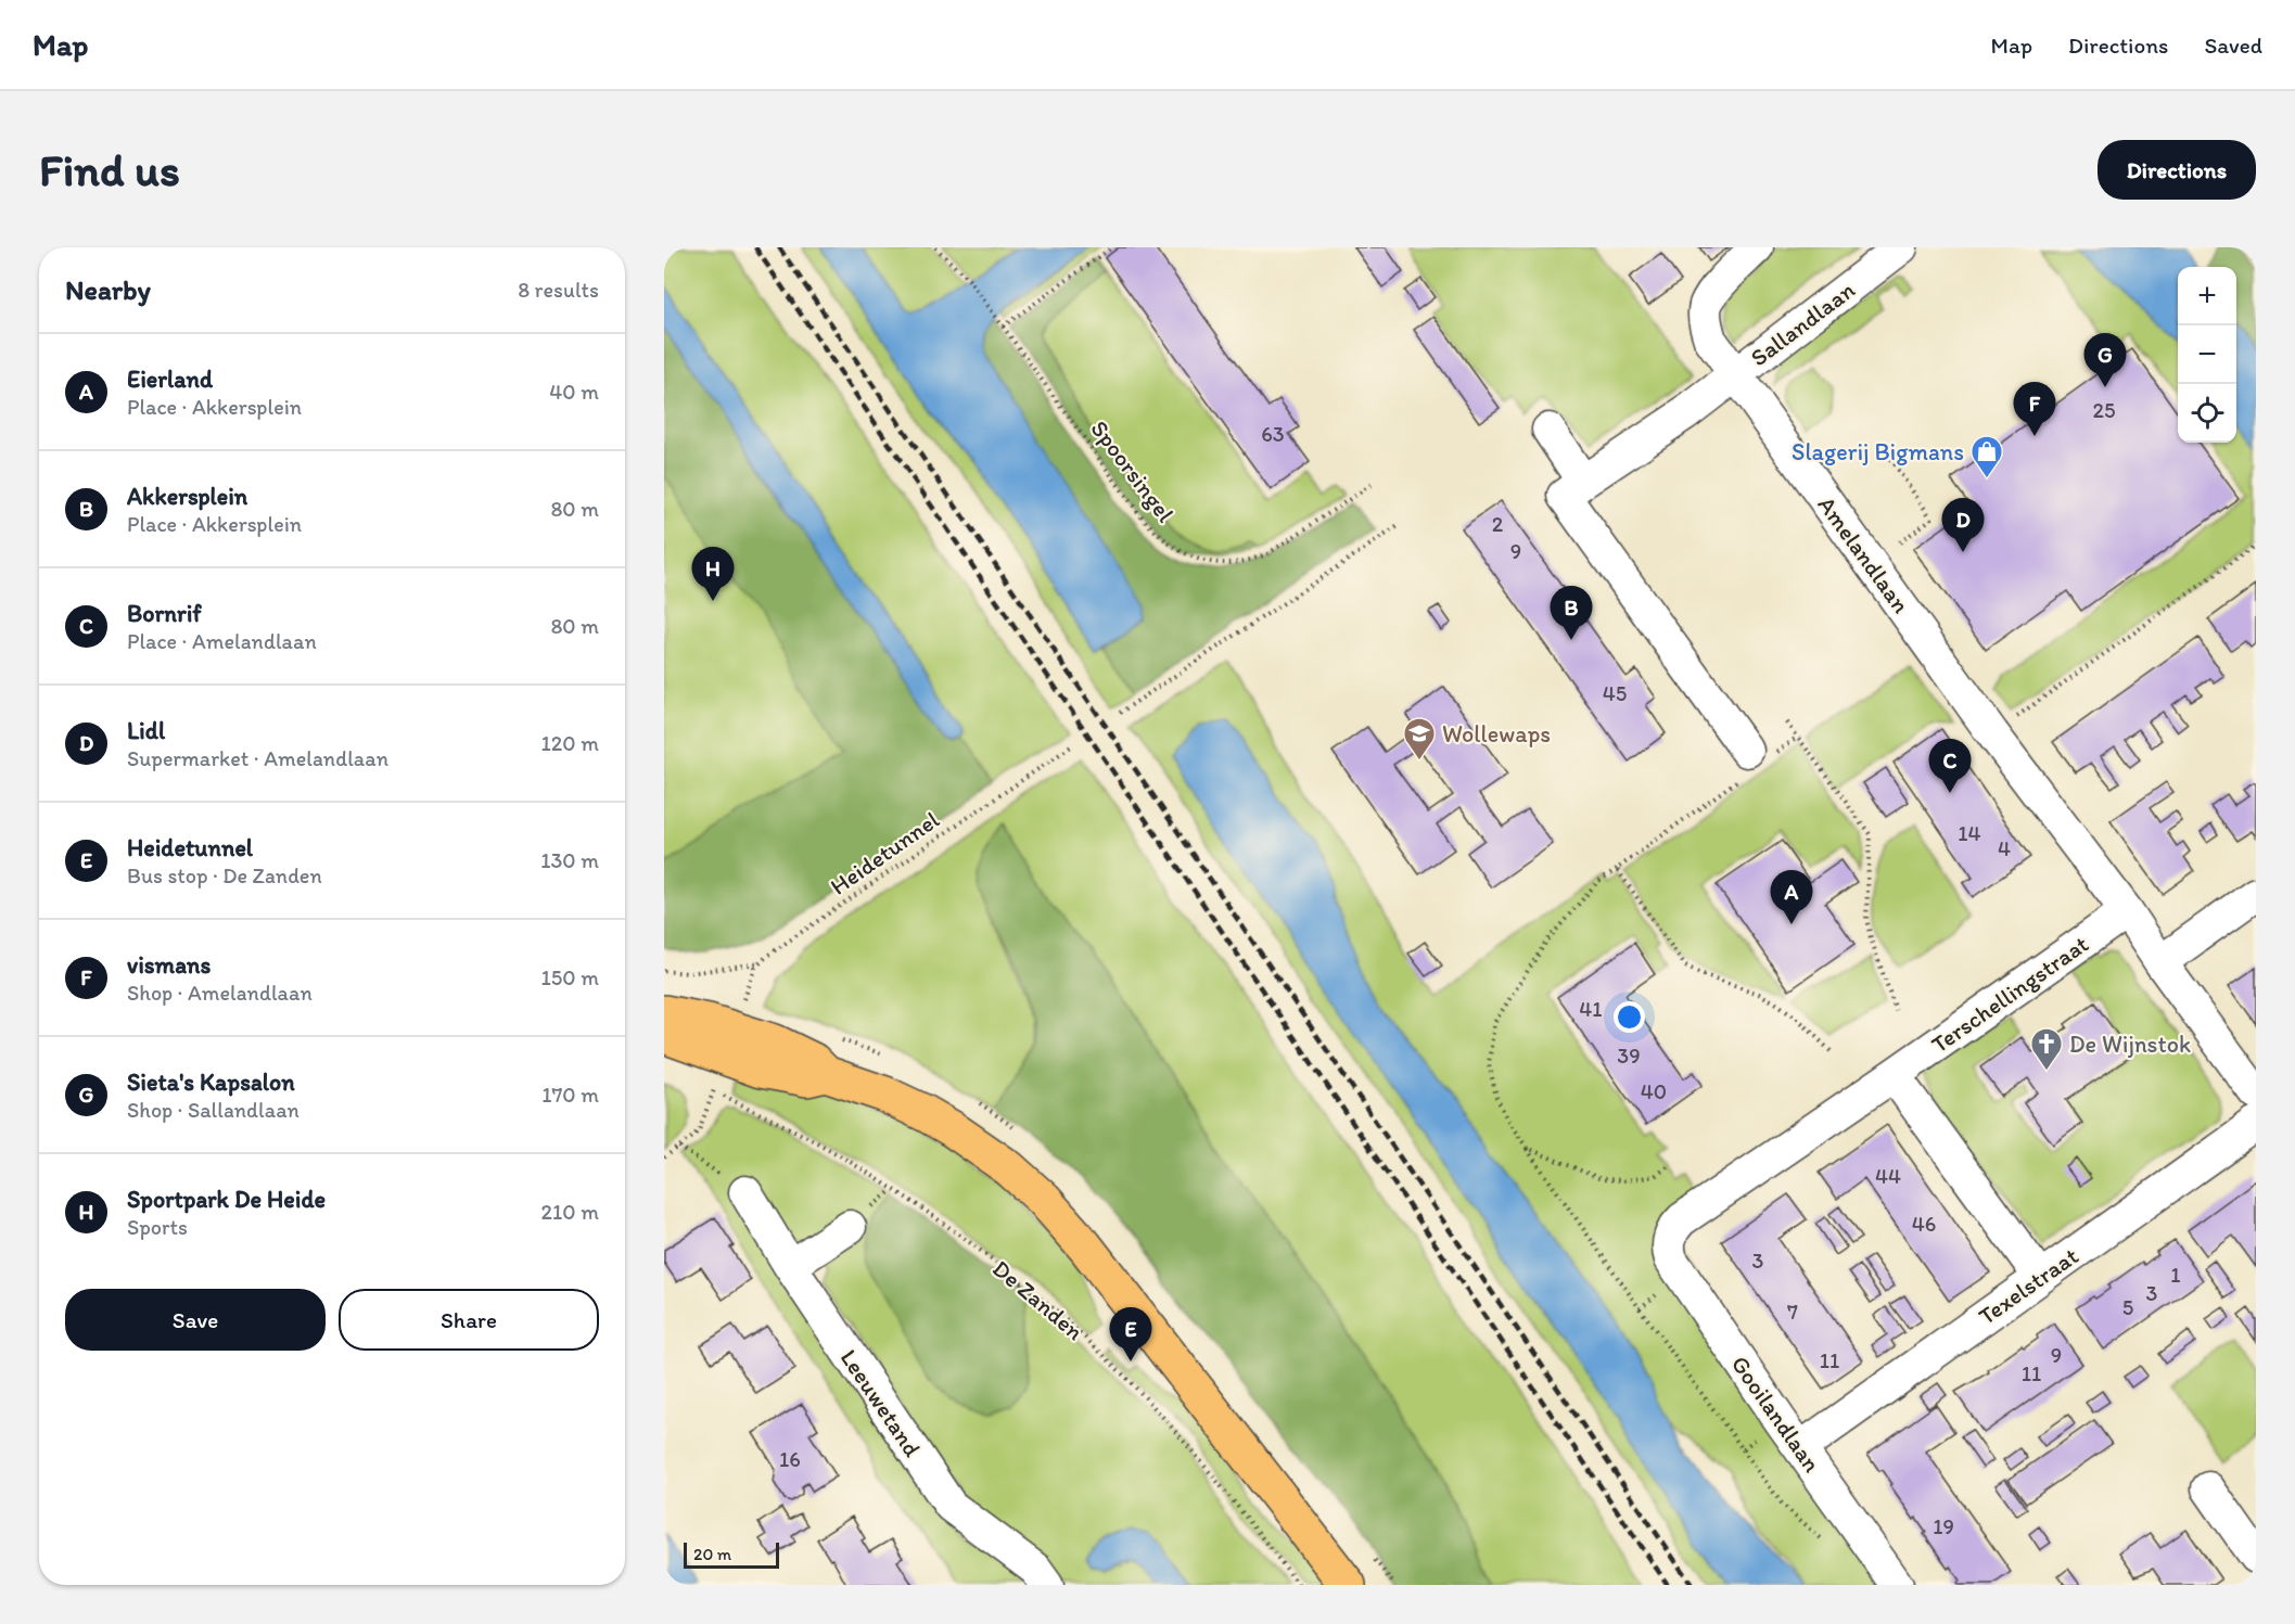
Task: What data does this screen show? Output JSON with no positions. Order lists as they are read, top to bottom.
{
  "streets": {
    "street": [
      "Sallandlaan",
      "Amelandlaan",
      "Terschellingstraat",
      "Texelstraat",
      "Leeuwetand",
      "Gooilandlaan"
    ],
    "path": ["Spoorsingel", "Heidetunnel", "De Zanden"]
  },
  "crossings": [
    ["Sallandlaan", "Amelandlaan"],
    ["Amelandlaan", "Terschellingstraat"],
    ["Terschellingstraat", "Gooilandlaan"],
    ["Texelstraat", "Gooilandlaan"]
  ],
  "places": {
    "shop": ["Slagerij Bigmans"],
    "school or university": ["Wollewaps"],
    "church": ["De Wijnstok"]
  },
  "house_numbers": [
    "25",
    "63",
    "2",
    "9",
    "45",
    "14",
    "4",
    "41",
    "39",
    "40",
    "44",
    "46",
    "3",
    "1",
    "3",
    "5",
    "7",
    "9",
    "11",
    "11",
    "16",
    "19"
  ],
  "scale_bar": "20 m",
  "page": {
    "header": "Map",
    "nav": ["Map", "Directions", "Saved"],
    "buttons": [
      "Directions",
      ["Save", "Share"]
    ],
    "title": "Find us",
    "heading": ["Nearby", "8 results"],
    "map_buttons": ["+", "−"],
    "list": [
      {
        "mark": "A",
        "name": "Eierland",
        "note": "Place · Akkersplein",
        "value": "40 m"
      },
      {
        "mark": "B",
        "name": "Akkersplein",
        "note": "Place · Akkersplein",
        "value": "80 m"
      },
      {
        "mark": "C",
        "name": "Bornrif",
        "note": "Place · Amelandlaan",
        "value": "80 m"
      },
      {
        "mark": "D",
        "name": "Lidl",
        "note": "Supermarket · Amelandlaan",
        "value": "120 m"
      },
      {
        "mark": "E",
        "name": "Heidetunnel",
        "note": "Bus stop · De Zanden",
        "value": "130 m"
      },
      {
        "mark": "F",
        "name": "vismans",
        "note": "Shop · Amelandlaan",
        "value": "150 m"
      },
      {
        "mark": "G",
        "name": "Sieta's Kapsalon",
        "note": "Shop · Sallandlaan",
        "value": "170 m"
      },
      {
        "mark": "H",
        "name": "Sportpark De Heide",
        "note": "Sports",
        "value": "210 m"
      }
    ],
    "pins": [
      "G",
      "F",
      "D",
      "H",
      "B",
      "C",
      "A",
      "E"
    ],
    "scale": "20 m"
  }
}
